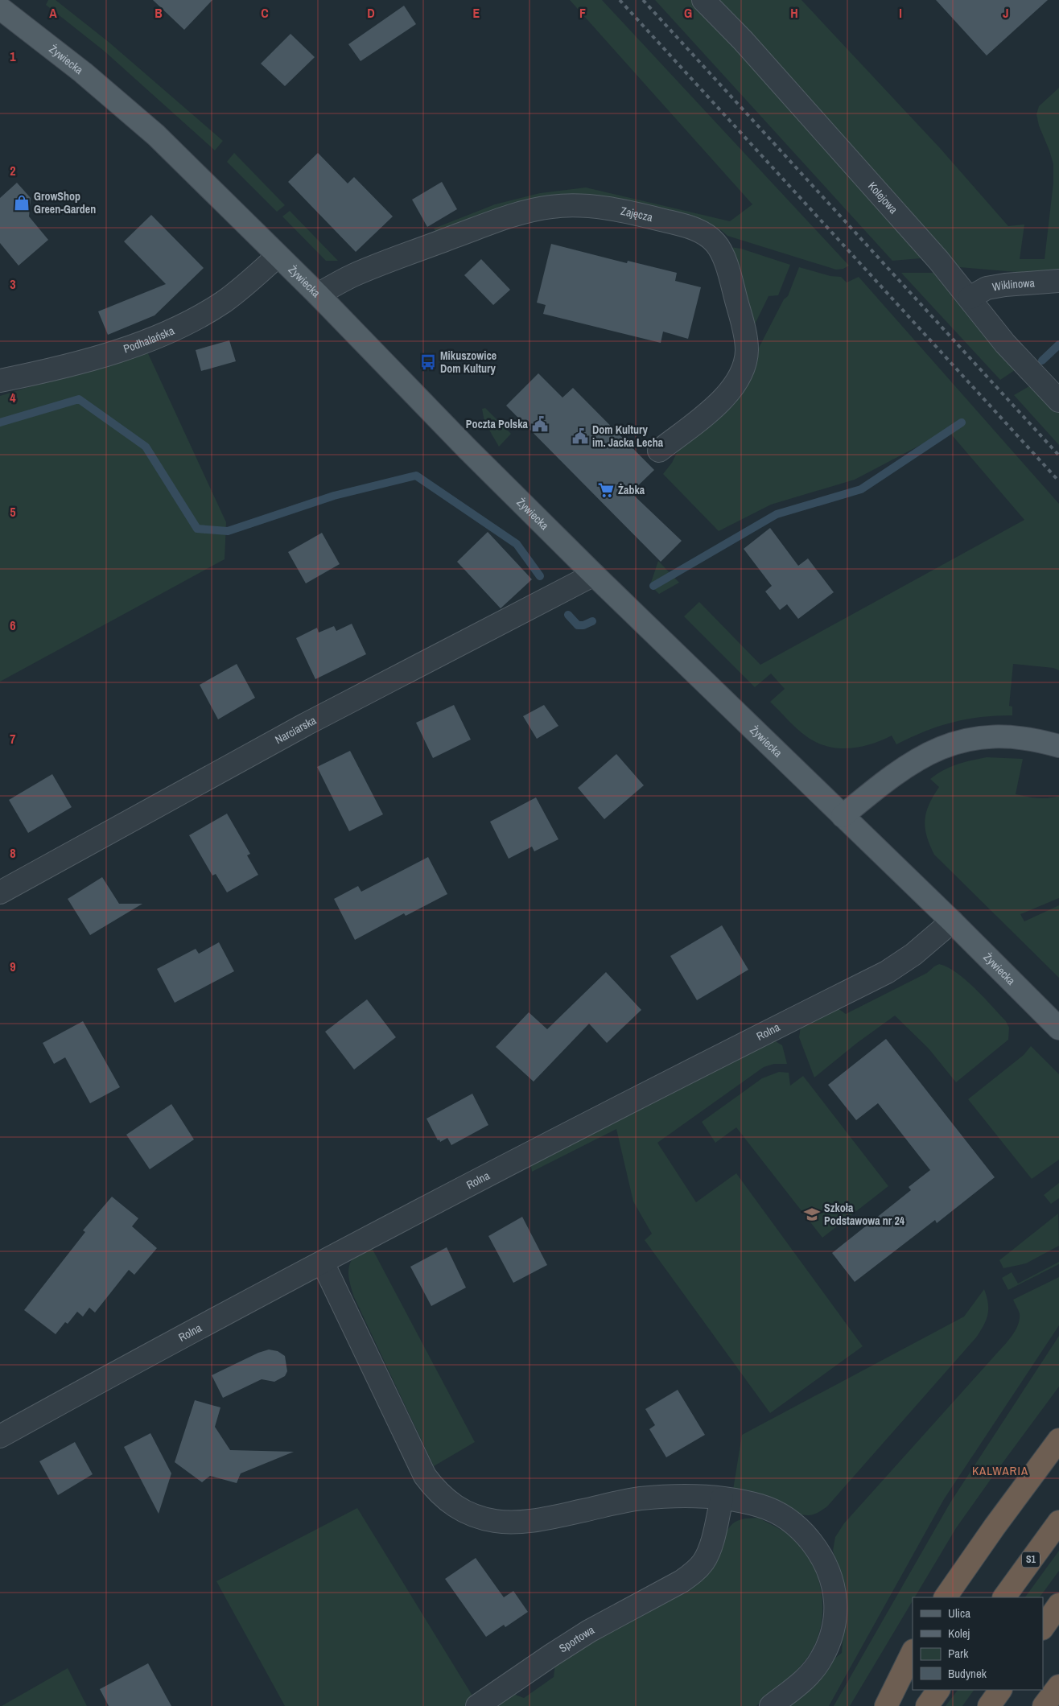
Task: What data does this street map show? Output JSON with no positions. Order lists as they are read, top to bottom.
{
  "streets": {
    "highway": ["S1"],
    "main road": ["Żywiecka"],
    "street": [
      "Kolejowa",
      "Zajęcza",
      "Wiklinowa",
      "Podhalańska",
      "Narciarska",
      "Rolna",
      "Sportowa"
    ]
  },
  "crossings": [
    ["Żywiecka", "Zajęcza"],
    ["Żywiecka", "Podhalańska"],
    ["Żywiecka", "Narciarska"],
    ["Żywiecka", "Rolna"],
    ["Kolejowa", "Wiklinowa"]
  ],
  "districts": ["KALWARIA"],
  "places": {
    "shop": ["GrowShop Green-Garden"],
    "bus stop": ["Mikuszowice Dom Kultury"],
    "public building": ["Poczta Polska", "Dom Kultury im. Jacka Lecha"],
    "supermarket": ["Żabka"],
    "school or university": ["Szkoła Podstawowa nr 24"]
  },
  "legend": [
    "Ulica",
    "Kolej",
    "Park",
    "Budynek"
  ],
  "grid": {
    "columns": [
      "A",
      "B",
      "C",
      "D",
      "E",
      "F",
      "G",
      "H",
      "I",
      "J"
    ],
    "rows": [
      "1",
      "2",
      "3",
      "4",
      "5",
      "6",
      "7",
      "8",
      "9"
    ]
  }
}
